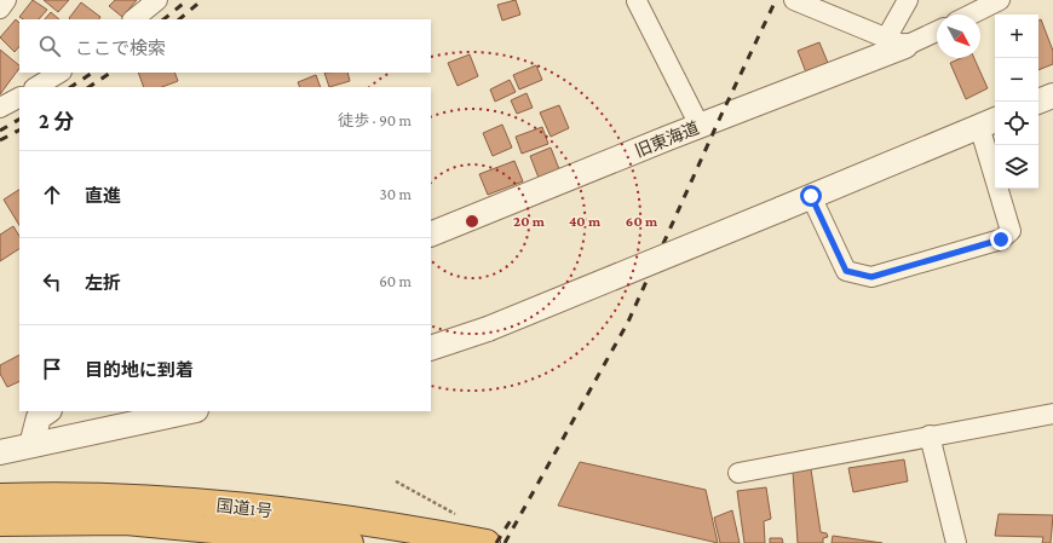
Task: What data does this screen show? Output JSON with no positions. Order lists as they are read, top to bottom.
{
  "streets": {
    "highway": ["国道1号"],
    "street": ["旧東海道"]
  },
  "north": "bottom right",
  "page": {
    "map_buttons": ["+", "−"],
    "search": "ここで検索",
    "heading": ["2 分", "徒歩 · 90 m"],
    "list": [
      ["直進", "30 m"],
      ["左折", "60 m"],
      "目的地に到着"
    ]
  },
  "rings": ["20 m", "40 m", "60 m"]
}
